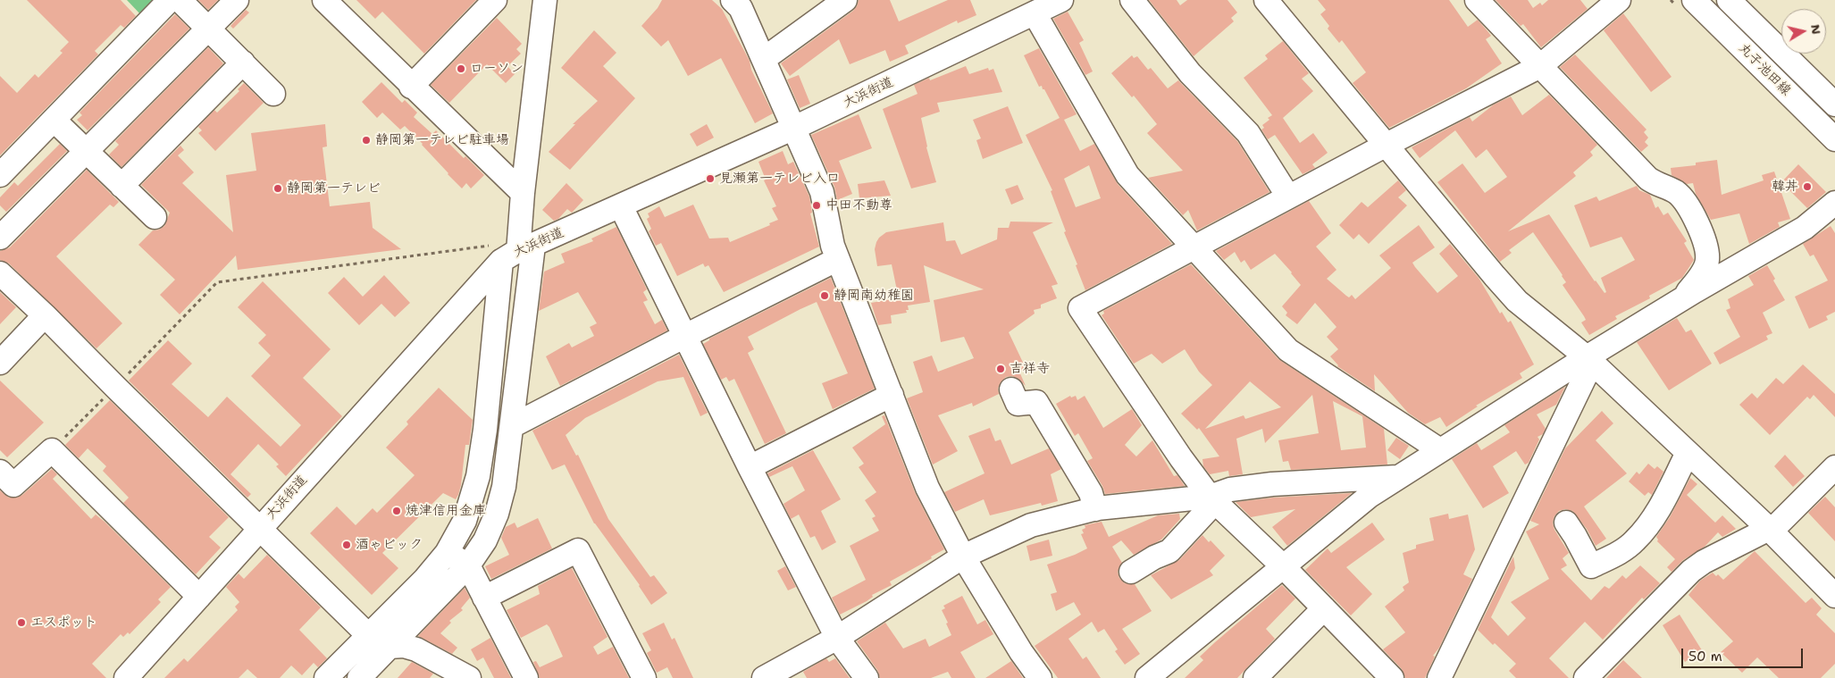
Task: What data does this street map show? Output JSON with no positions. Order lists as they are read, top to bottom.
{
  "streets": {
    "street": ["丸子池田線", "大浜街道"]
  },
  "places": [
    "ローソン",
    "静岡第一テレビ駐車場",
    "見瀬第一テレビ入口",
    "韓丼",
    "静岡第一テレビ",
    "中田不動尊",
    "静岡南幼稚園",
    "吉祥寺",
    "焼津信用金庫",
    "酒ゃビック",
    "エスポット"
  ],
  "scale_bar": "50 m",
  "north": "right"
}
